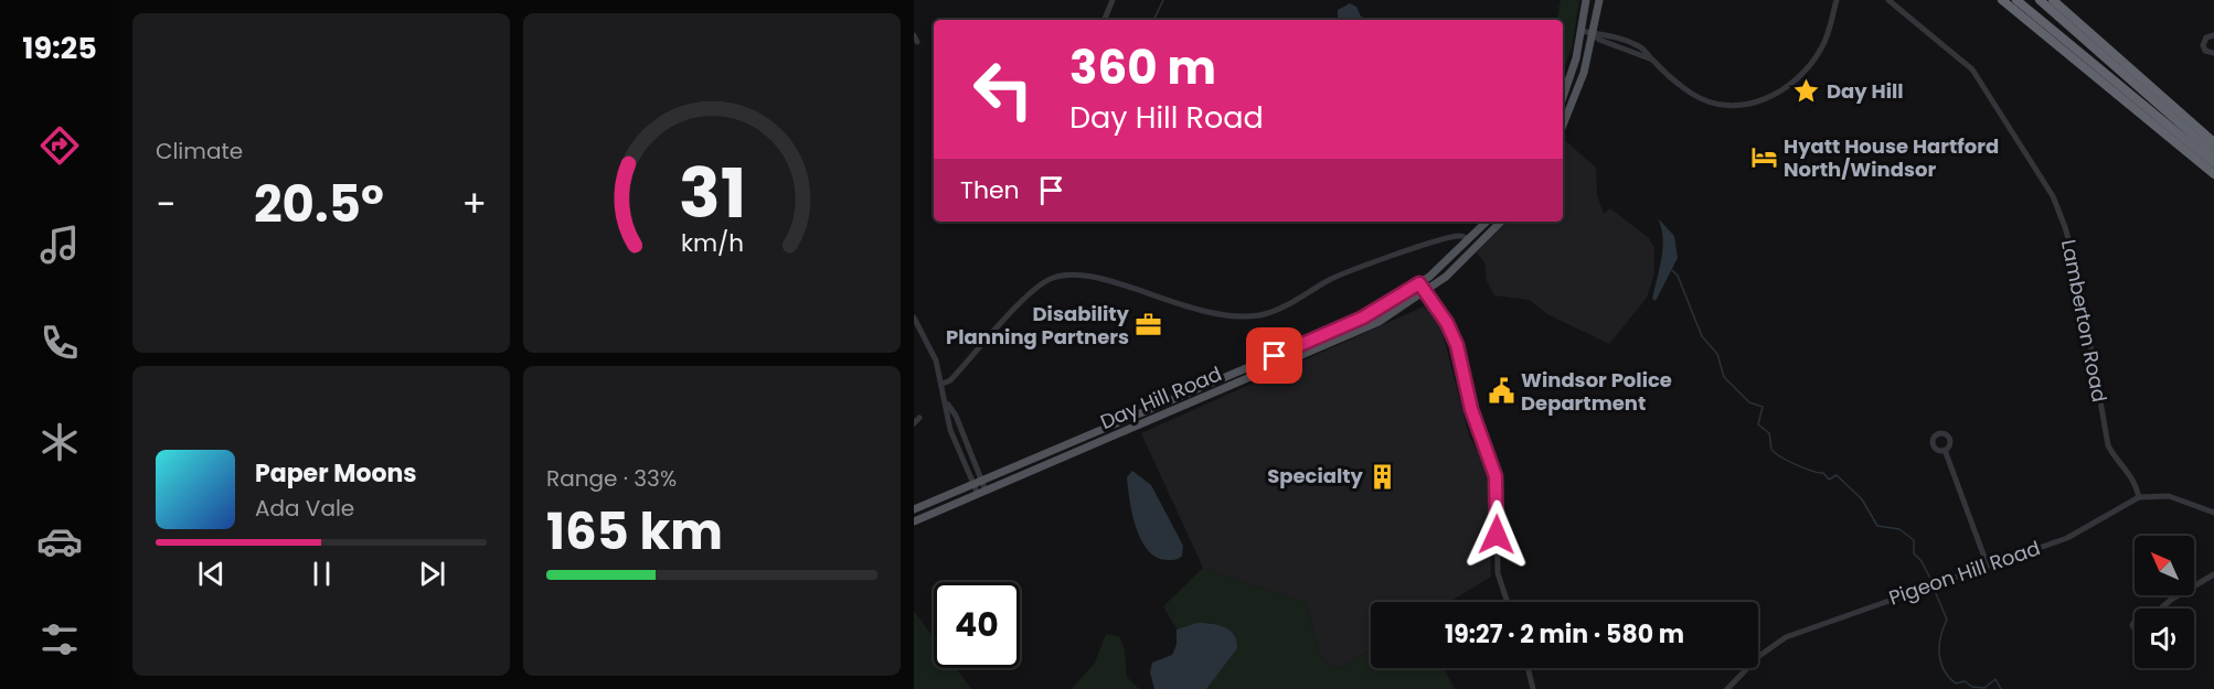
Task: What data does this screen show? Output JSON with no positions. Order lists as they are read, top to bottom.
{
  "streets": {
    "main road": ["Day Hill Road"],
    "street": ["Lamberton Road", "Pigeon Hill Road"]
  },
  "crossings": [
    ["Lamberton Road", "Pigeon Hill Road"]
  ],
  "places": {
    "place": ["Day Hill"],
    "hotel": ["Hyatt House Hartford North/Windsor"],
    "office": ["Disability Planning Partners"],
    "public building": ["Windsor Police Department"],
    "building": ["Specialty"]
  },
  "north": "top left",
  "page": {
    "tabs": "19:25",
    "tile": [
      "Climate",
      ["Range · 33%", "165 km"]
    ],
    "turn": ["360 m", "Day Hill Road"],
    "then": "Then",
    "heat": ["−", "20.5°", "+"],
    "song": ["Paper Moons", "Ada Vale"],
    "limit": "40",
    "trip": "19:27 · 2 min · 580 m",
    "gauge": ["31", "km/h"]
  }
}
